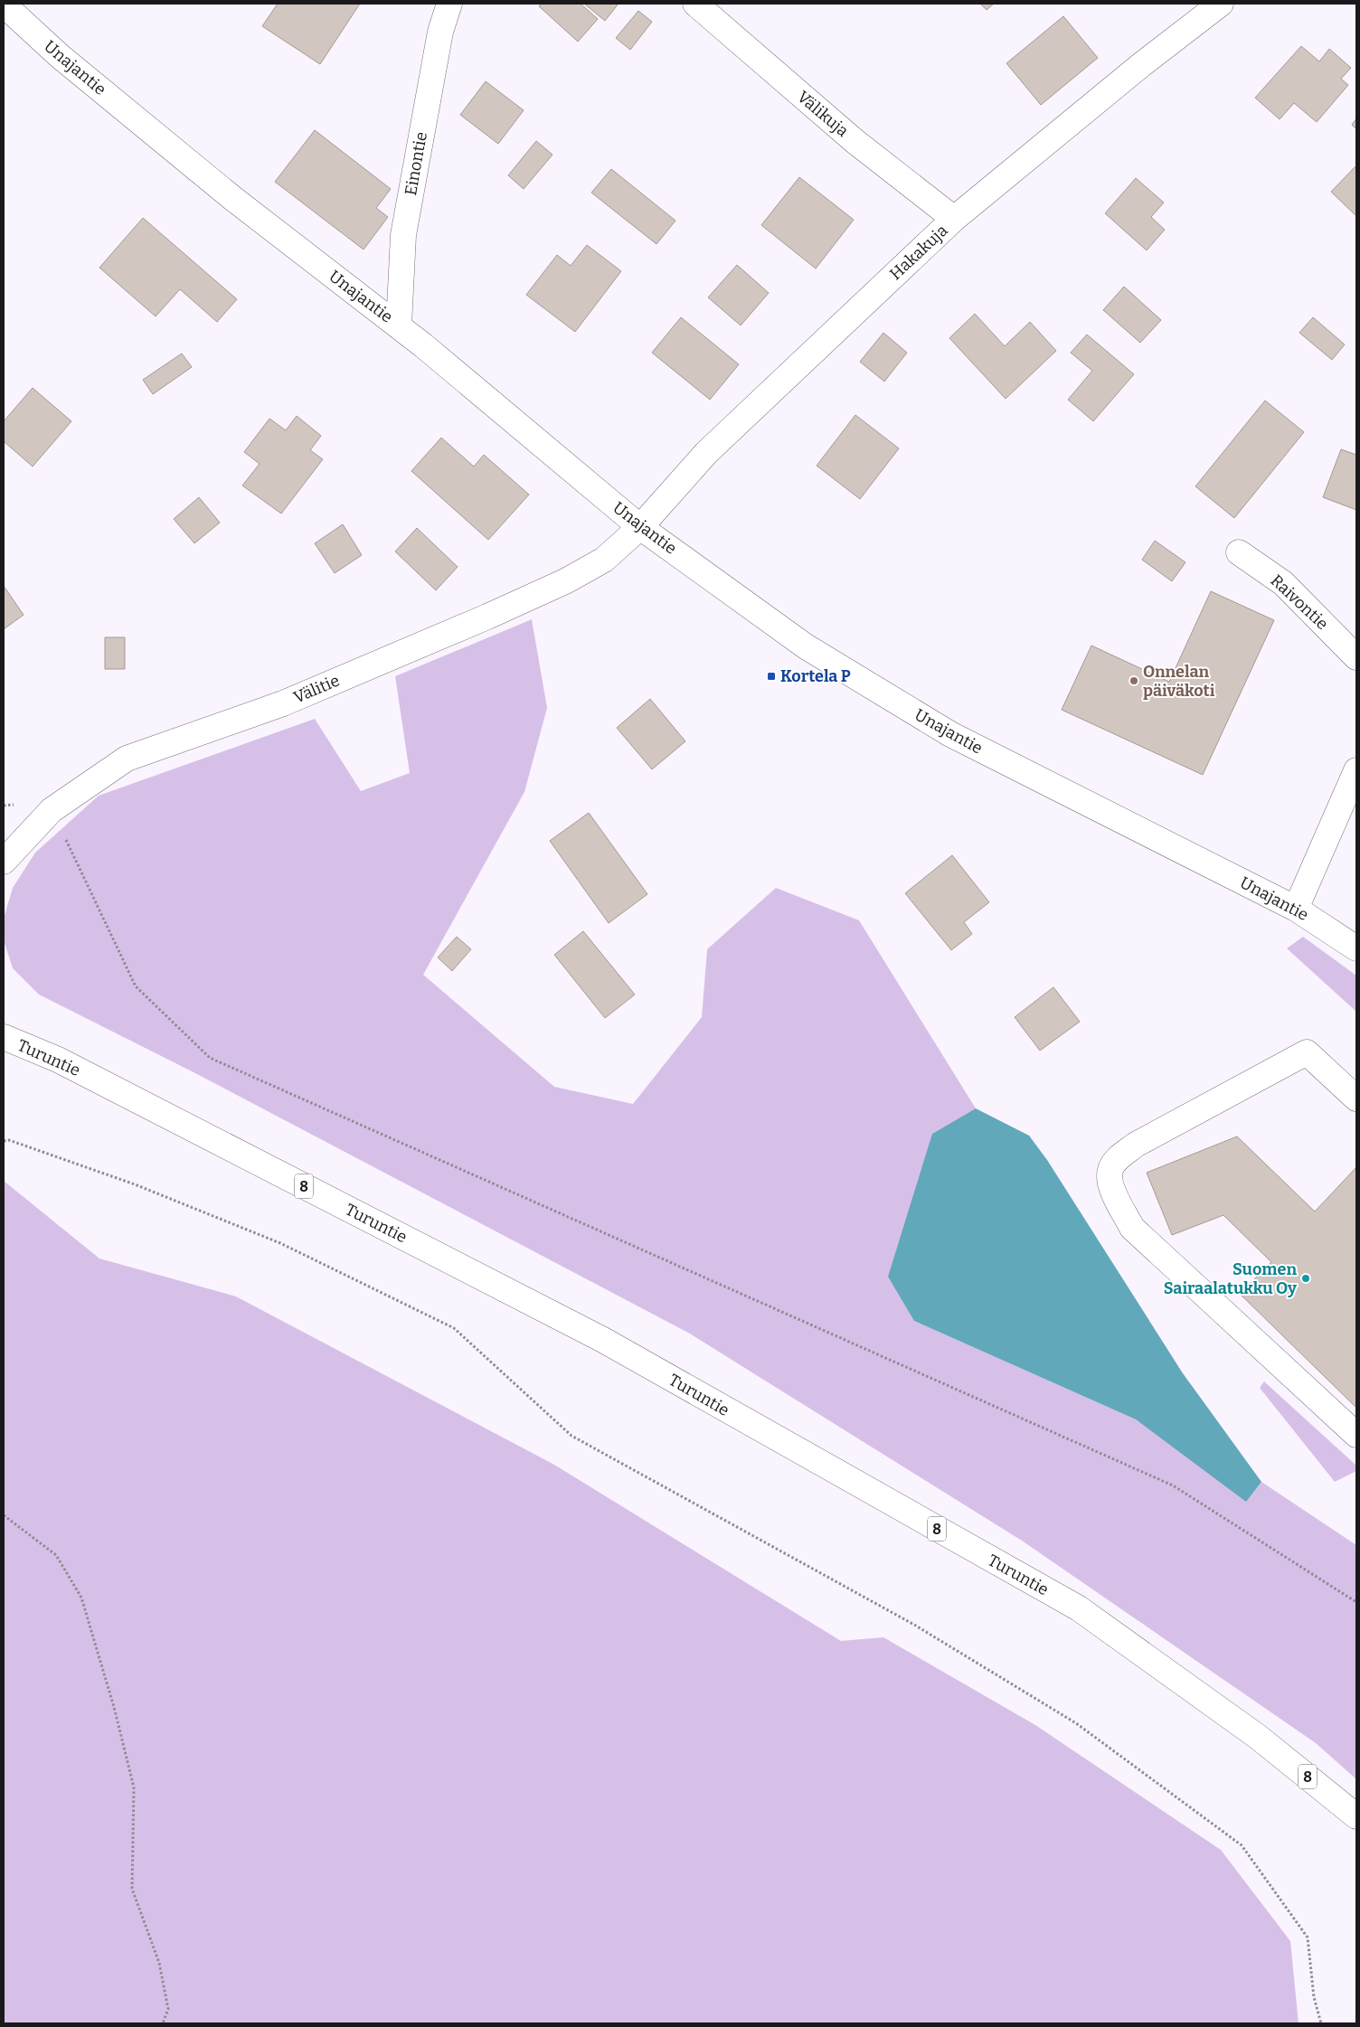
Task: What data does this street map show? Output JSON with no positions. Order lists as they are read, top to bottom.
{
  "streets": {
    "main road": [
      "Unajantie",
      "Välikuja",
      "Einontie",
      "Hakakuja",
      "Raivontie",
      "Välitie",
      "Turuntie",
      "8"
    ]
  },
  "crossings": [
    ["Unajantie", "Einontie"],
    ["Unajantie", "Hakakuja"],
    ["Unajantie", "Välitie"],
    ["Välikuja", "Hakakuja"],
    ["Hakakuja", "Välitie"]
  ],
  "places": {
    "transit": ["Kortela P"],
    "other": ["Onnelan päiväkoti", "Suomen Sairaalatukku Oy"]
  }
}
